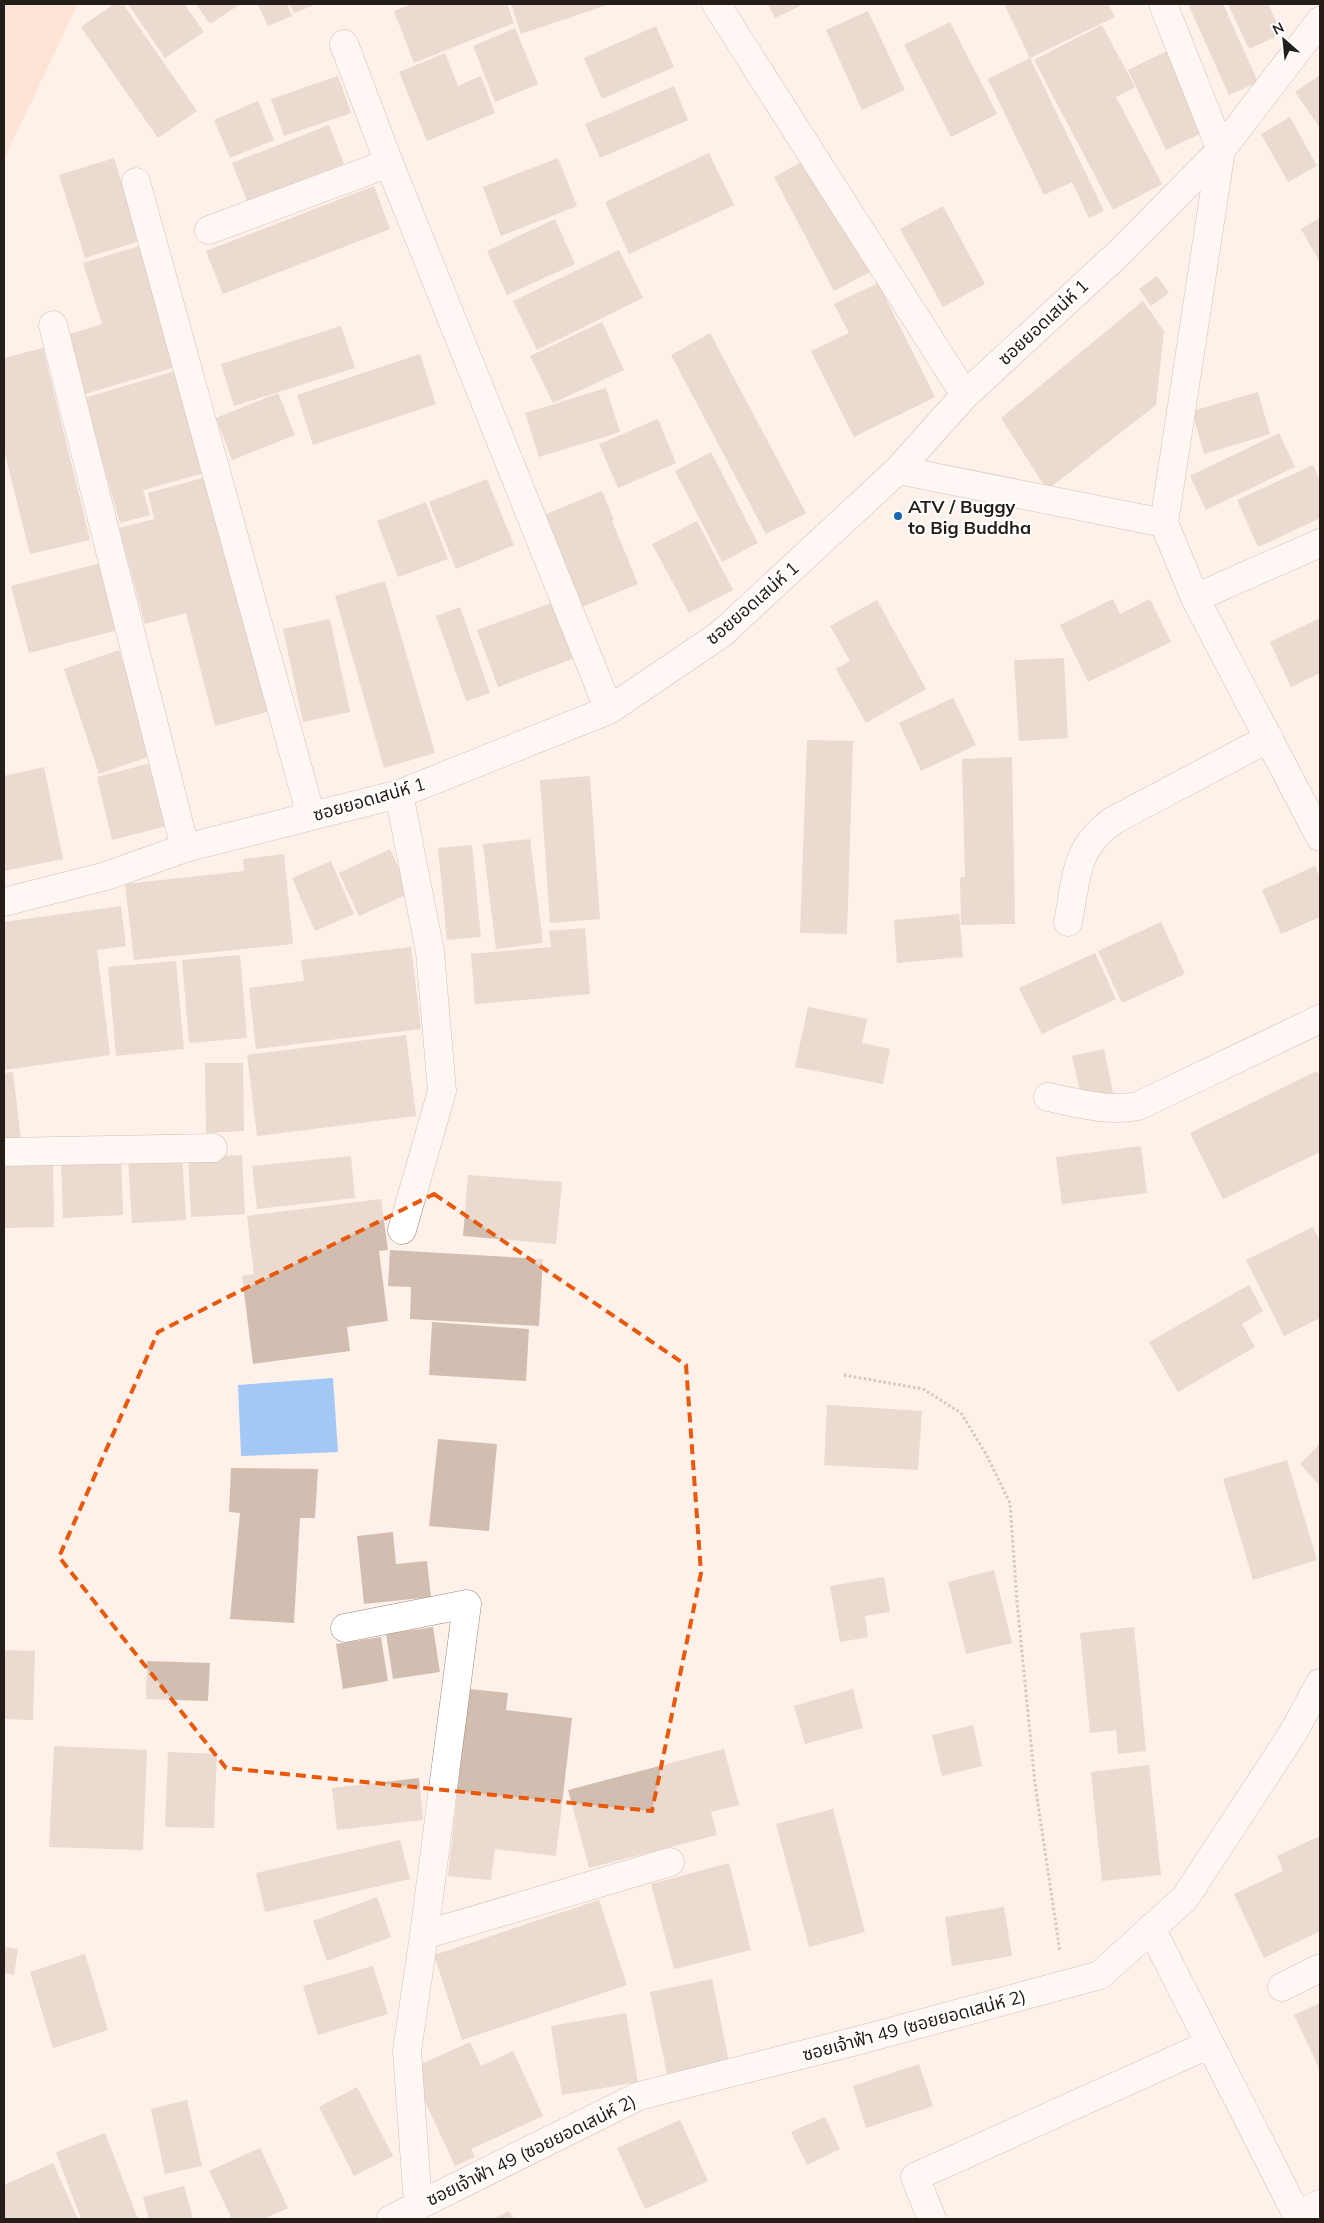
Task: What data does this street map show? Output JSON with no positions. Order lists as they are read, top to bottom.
{
  "streets": {
    "street": ["ซอยยอดเสน่ห์ 1", "ซอยเจ้าฟ้า 49 (ซอยยอดเสน่ห์ 2)"]
  },
  "places": ["ATV / Buggy to Big Buddha"],
  "north": "top left"
}
